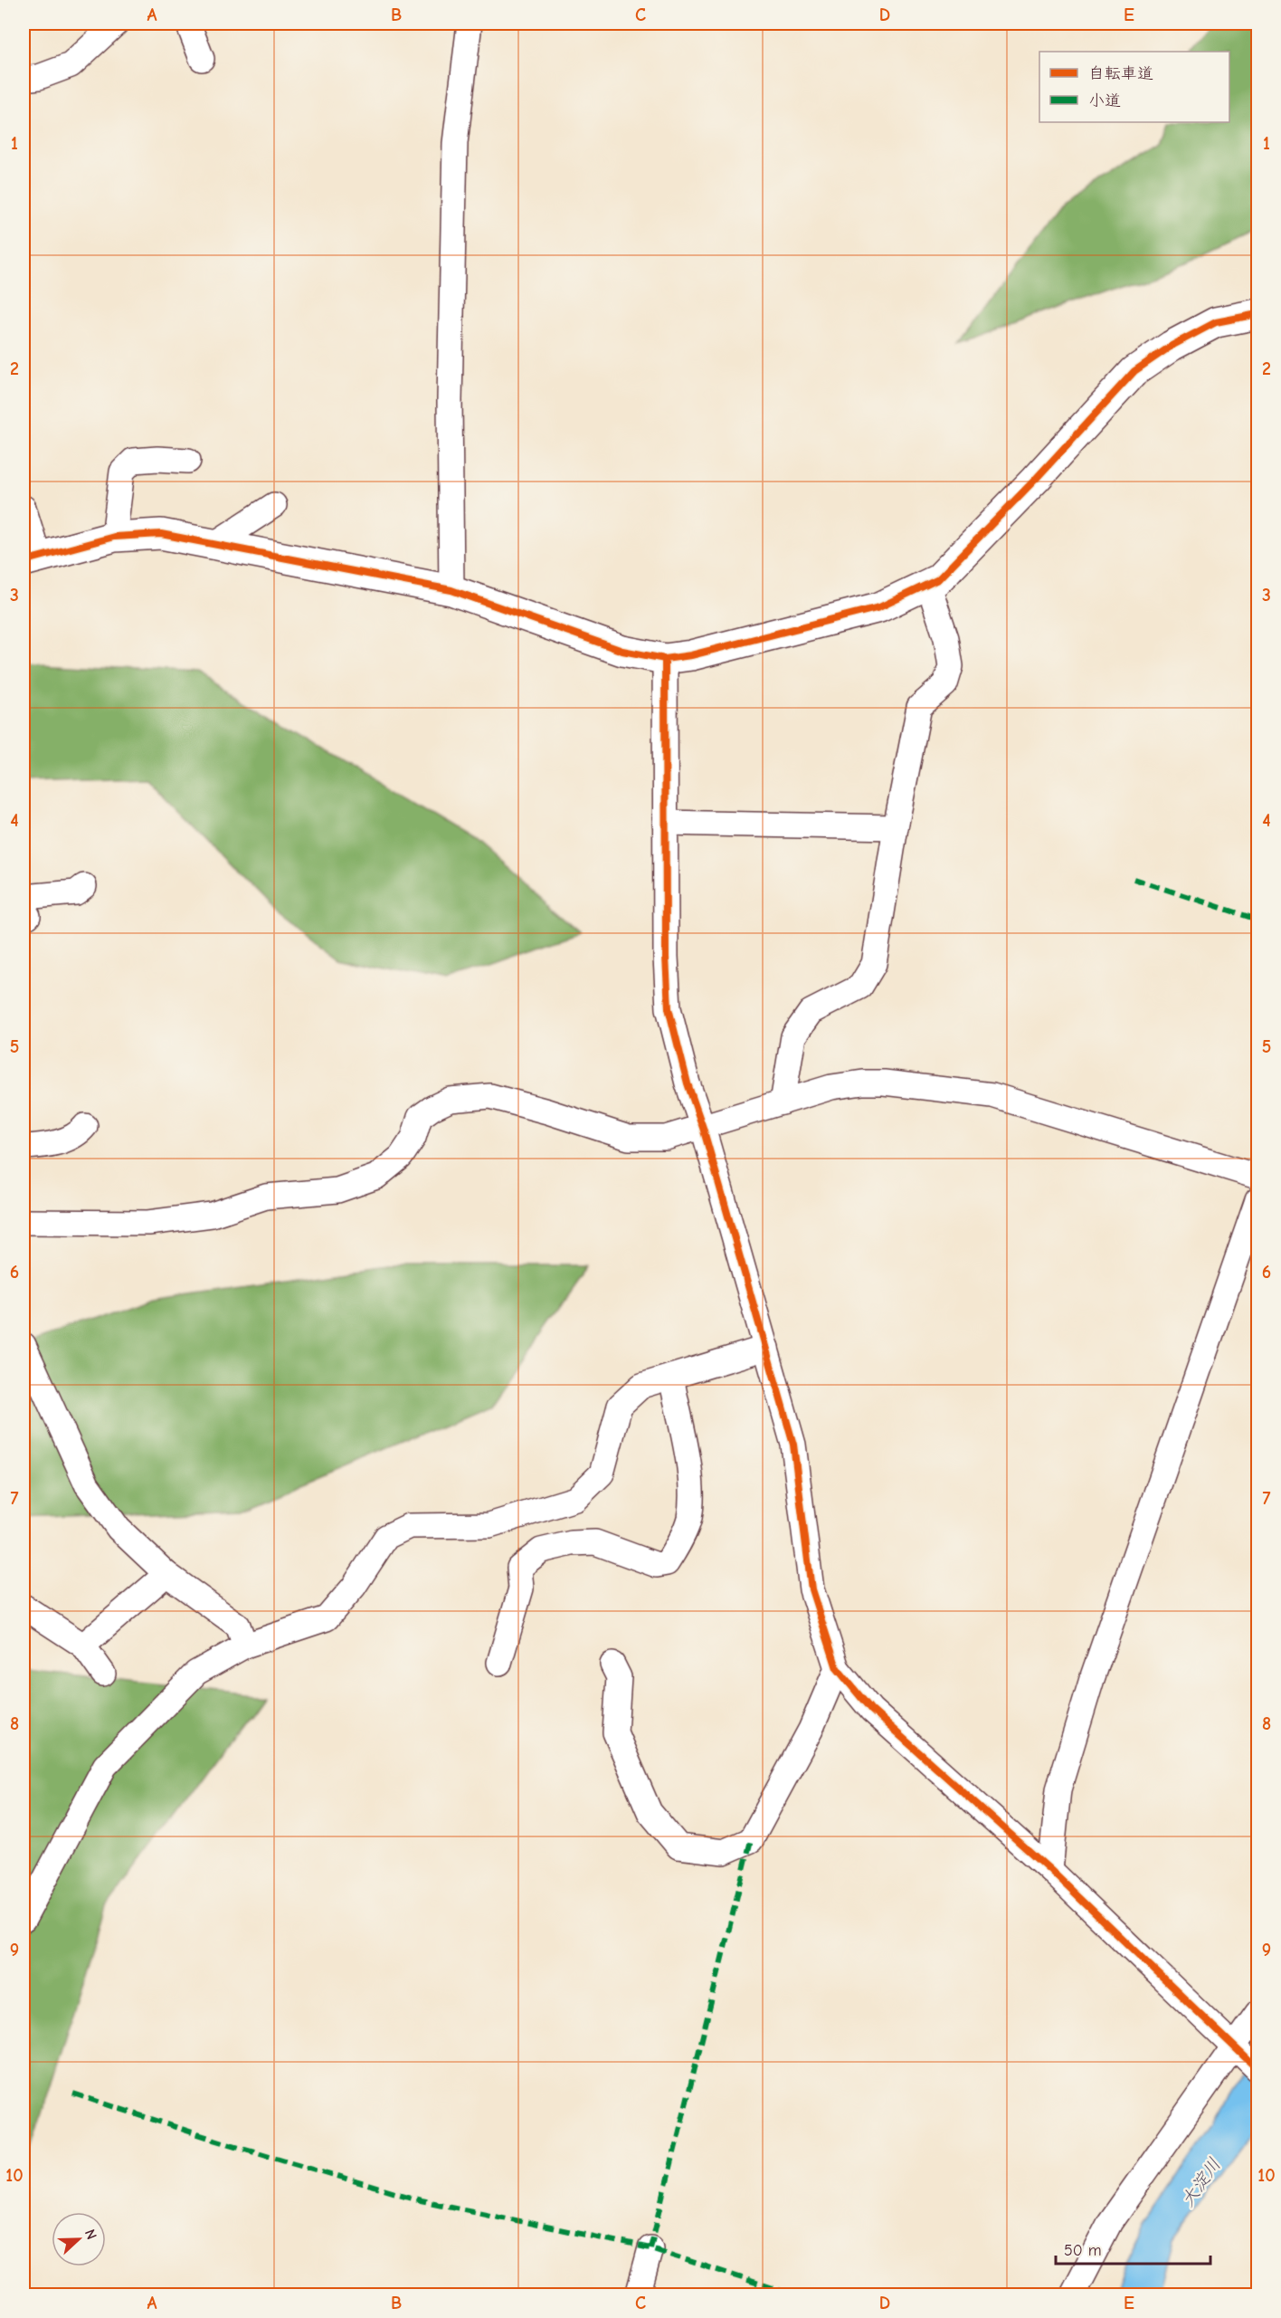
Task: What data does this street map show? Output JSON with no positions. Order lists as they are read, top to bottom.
{
  "water": ["大淀川"],
  "legend": ["自転車道", "小道"],
  "scale_bar": "50 m",
  "north": "right",
  "grid": {
    "columns": [
      "A",
      "B",
      "C",
      "D",
      "E"
    ],
    "rows": [
      "1",
      "2",
      "3",
      "4",
      "5",
      "6",
      "7",
      "8",
      "9",
      "10"
    ]
  }
}
